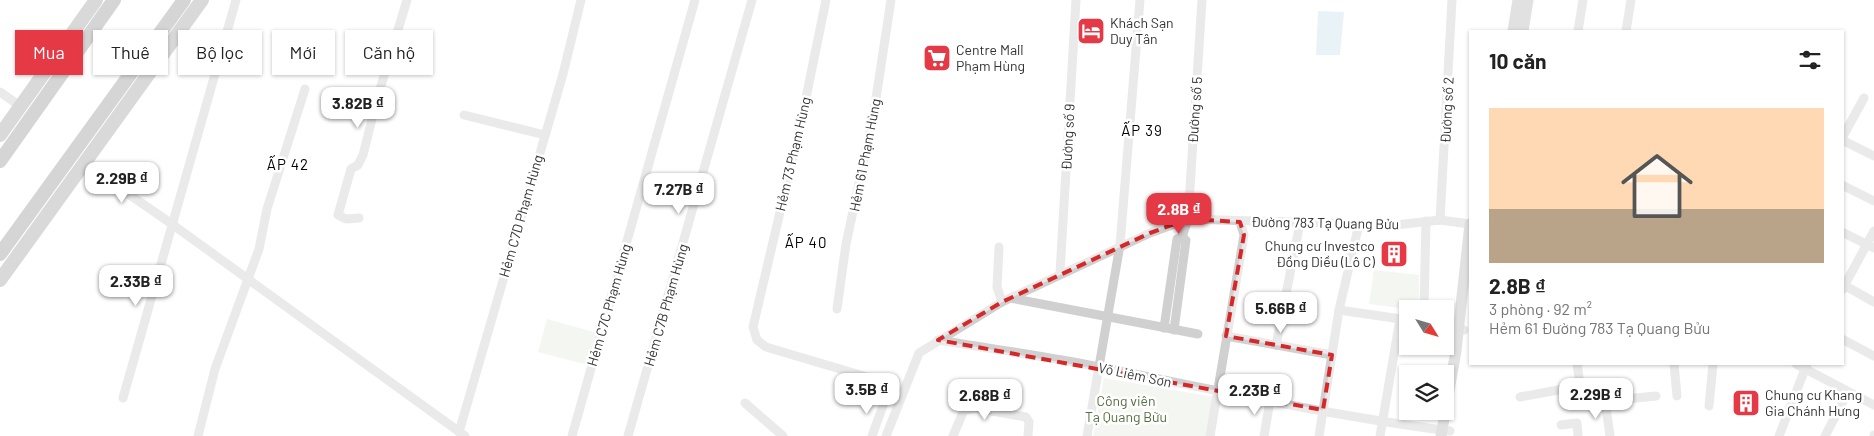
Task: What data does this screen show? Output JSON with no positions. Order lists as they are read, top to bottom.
{
  "streets": {
    "street": [
      "Đường số 5",
      "Đường số 2",
      "Đường số 9",
      "Hẻm 73 Phạm Hùng",
      "Hẻm 61 Phạm Hùng",
      "Hẻm C7D Phạm Hùng",
      "Đường 783 Tạ Quang Bửu",
      "Hẻm C7C Phạm Hùng",
      "Hẻm C7B Phạm Hùng",
      "Võ Liêm Sơn"
    ]
  },
  "crossings": [
    ["Đường số 5", "Đường 783 Tạ Quang Bửu"],
    ["Đường số 2", "Đường 783 Tạ Quang Bửu"],
    ["Đường số 9", "Đường 783 Tạ Quang Bửu"],
    ["Đường 783 Tạ Quang Bửu", "Võ Liêm Sơn"]
  ],
  "districts": ["ẤP 39", "ẤP 42", "ẤP 40"],
  "parks": ["Công viên Tạ Quang Bữu"],
  "places": {
    "hotel": ["Khách Sạn Duy Tân"],
    "supermarket": ["Centre Mall Phạm Hùng"],
    "building": ["Chung cư Investco Đồng Diều (Lô C)", "Chung cư Khang Gia Chánh Hưng"]
  },
  "north": "bottom right",
  "page": {
    "chip": [
      "Mua",
      "Thuê",
      "Bộ lọc",
      "Mới",
      "Căn hộ"
    ],
    "heading": "10 căn",
    "price": [
      "3.82B ₫",
      "2.29B ₫",
      "7.27B ₫",
      "2.8B ₫",
      "2.33B ₫",
      "5.66B ₫",
      "3.5B ₫",
      "2.23B ₫",
      "2.29B ₫",
      "2.68B ₫"
    ],
    "list": [
      {
        "name": "2.8B ₫",
        "note": "3 phòng · 92 m² · Hẻm 61 Đường 783 Tạ Quang Bửu"
      }
    ]
  }
}
